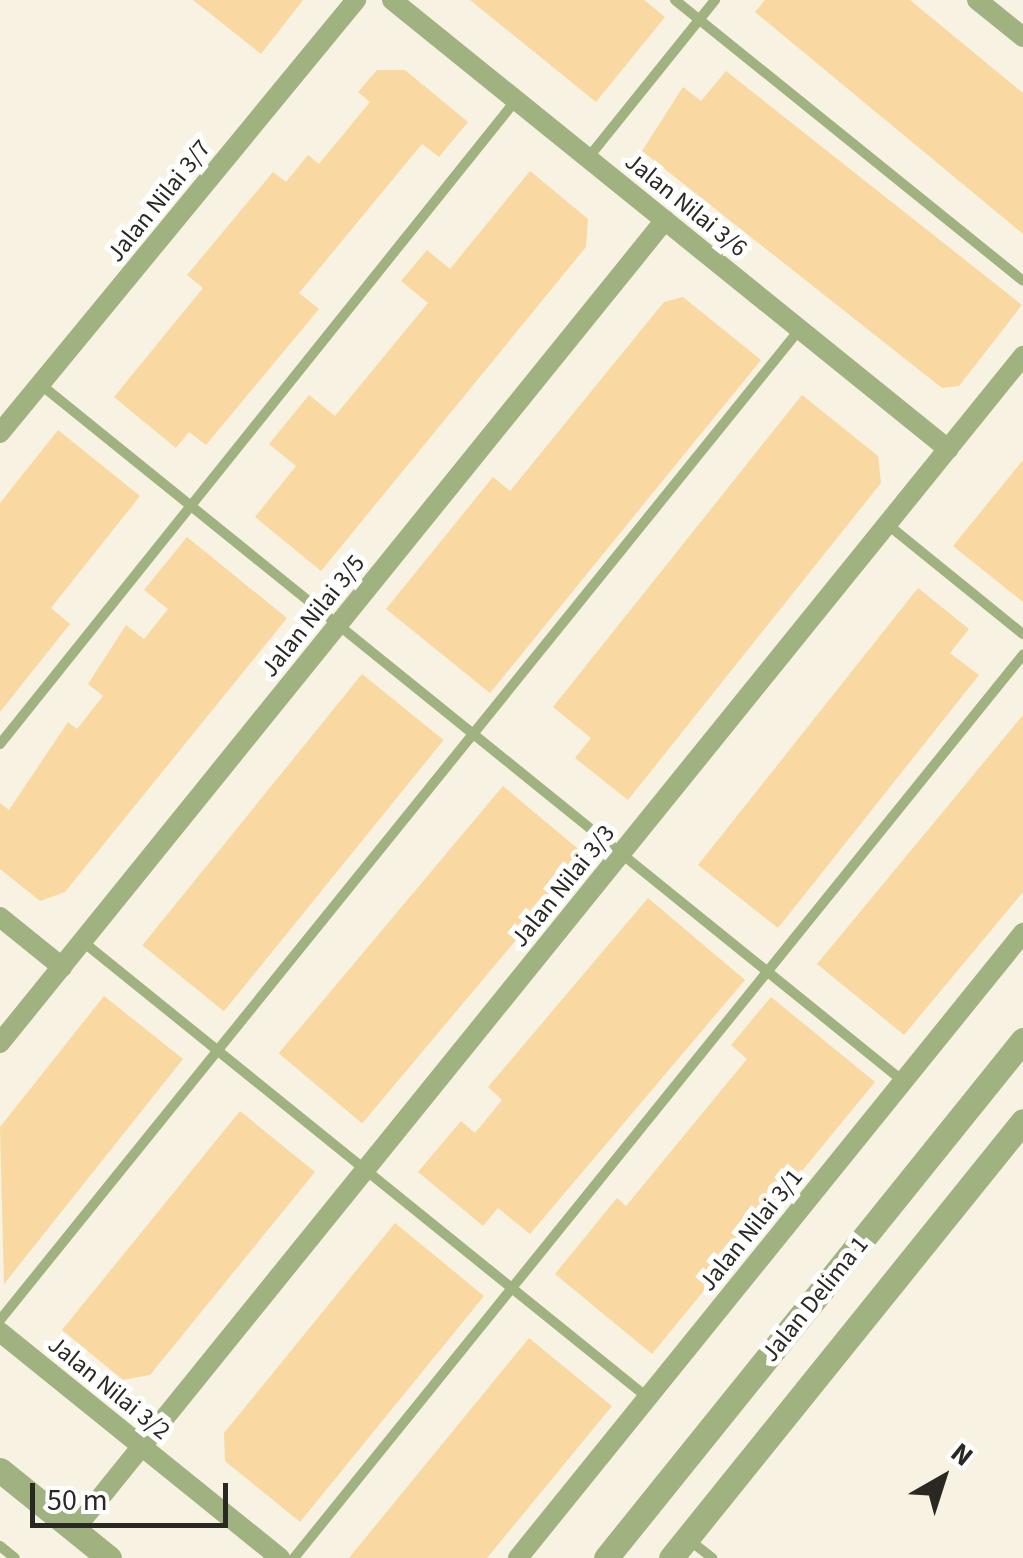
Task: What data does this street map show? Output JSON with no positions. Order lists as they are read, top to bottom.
{
  "streets": {
    "street": [
      "Jalan Nilai 3/7",
      "Jalan Nilai 3/6",
      "Jalan Nilai 3/5",
      "Jalan Nilai 3/3",
      "Jalan Nilai 3/1",
      "Jalan Delima 1",
      "Jalan Nilai 3/2"
    ]
  },
  "crossings": [
    ["Jalan Nilai 3/6", "Jalan Nilai 3/5"],
    ["Jalan Nilai 3/6", "Jalan Nilai 3/3"],
    ["Jalan Nilai 3/3", "Jalan Nilai 3/2"]
  ],
  "scale_bar": "50 m",
  "north": "top right"
}
